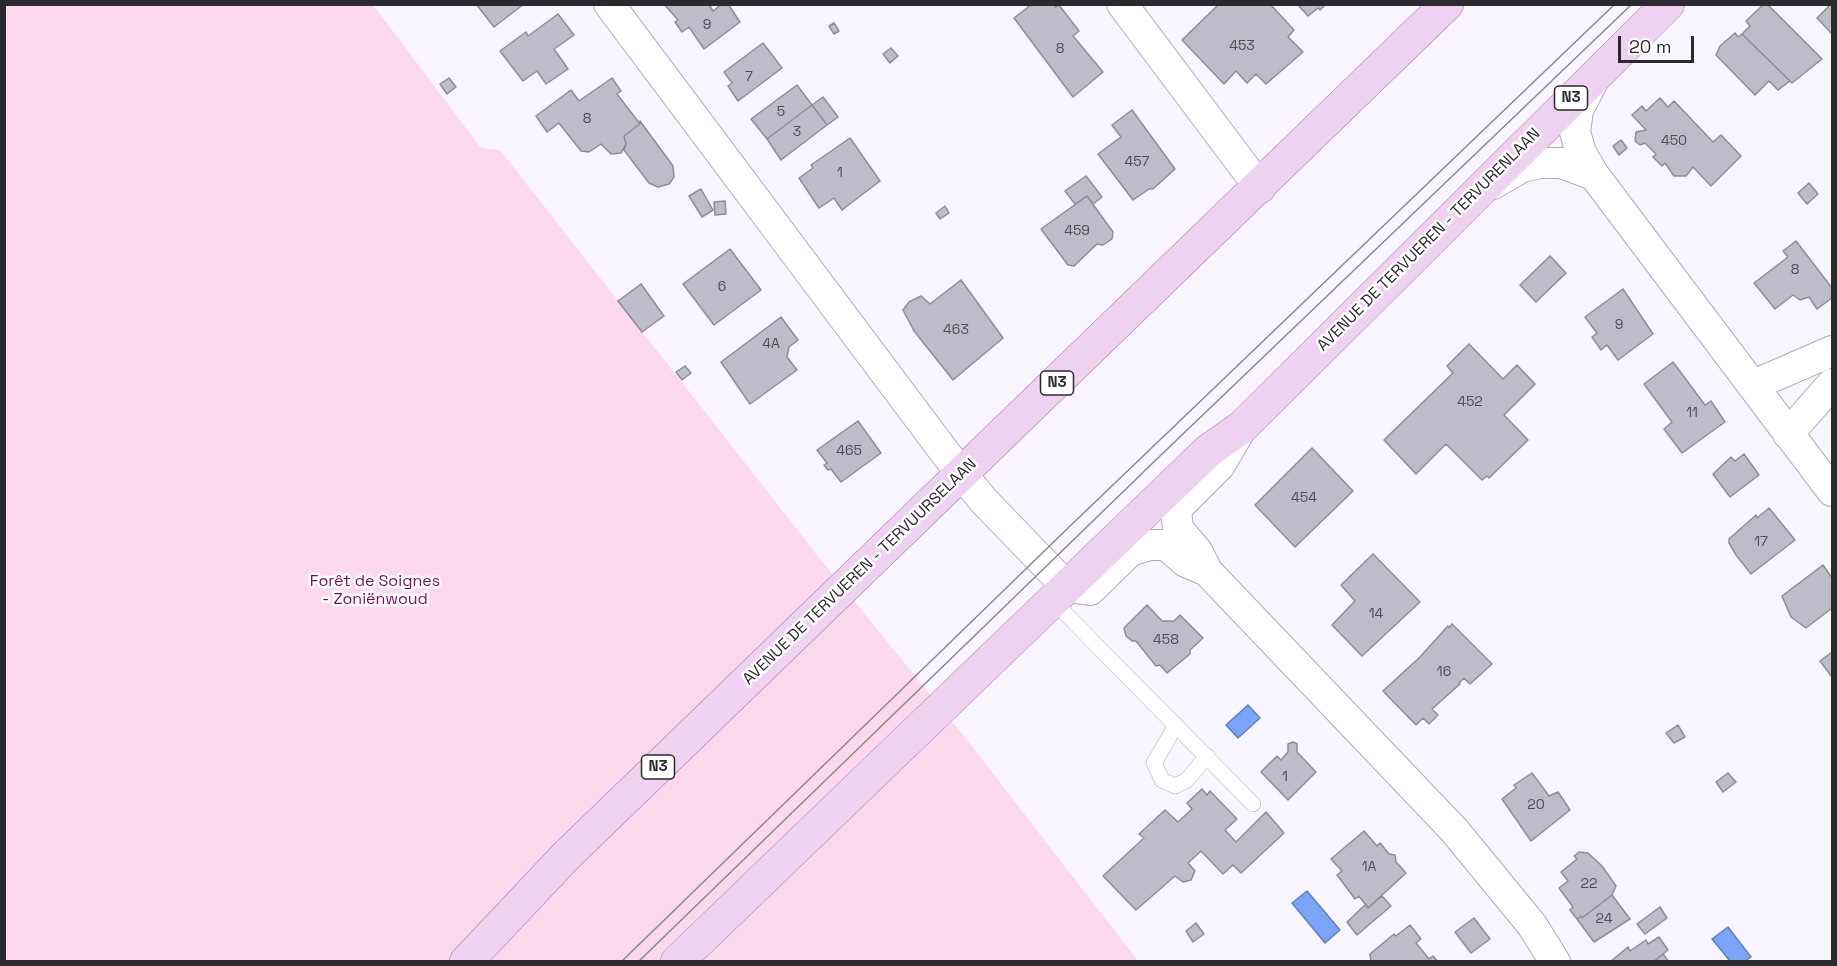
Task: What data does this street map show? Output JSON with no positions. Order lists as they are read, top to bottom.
{
  "streets": {
    "main road": ["N3", "AVENUE DE TERVUEREN - TERVURENLAAN", "AVENUE DE TERVUEREN - TERVUURSELAAN"]
  },
  "crossings": [
    ["N3", "AVENUE DE TERVUEREN - TERVURENLAAN"],
    ["N3", "AVENUE DE TERVUEREN - TERVUURSELAAN"]
  ],
  "parks": ["Forêt de Soignes - Zoniënwoud"],
  "house_numbers": [
    "9",
    "453",
    "8",
    "7",
    "5",
    "8",
    "3",
    "450",
    "457",
    "1",
    "459",
    "8",
    "6",
    "9",
    "463",
    "4A",
    "452",
    "11",
    "465",
    "454",
    "17",
    "14",
    "458",
    "16",
    "1",
    "20",
    "1A",
    "22",
    "24"
  ],
  "scale_bar": "20 m"
}
